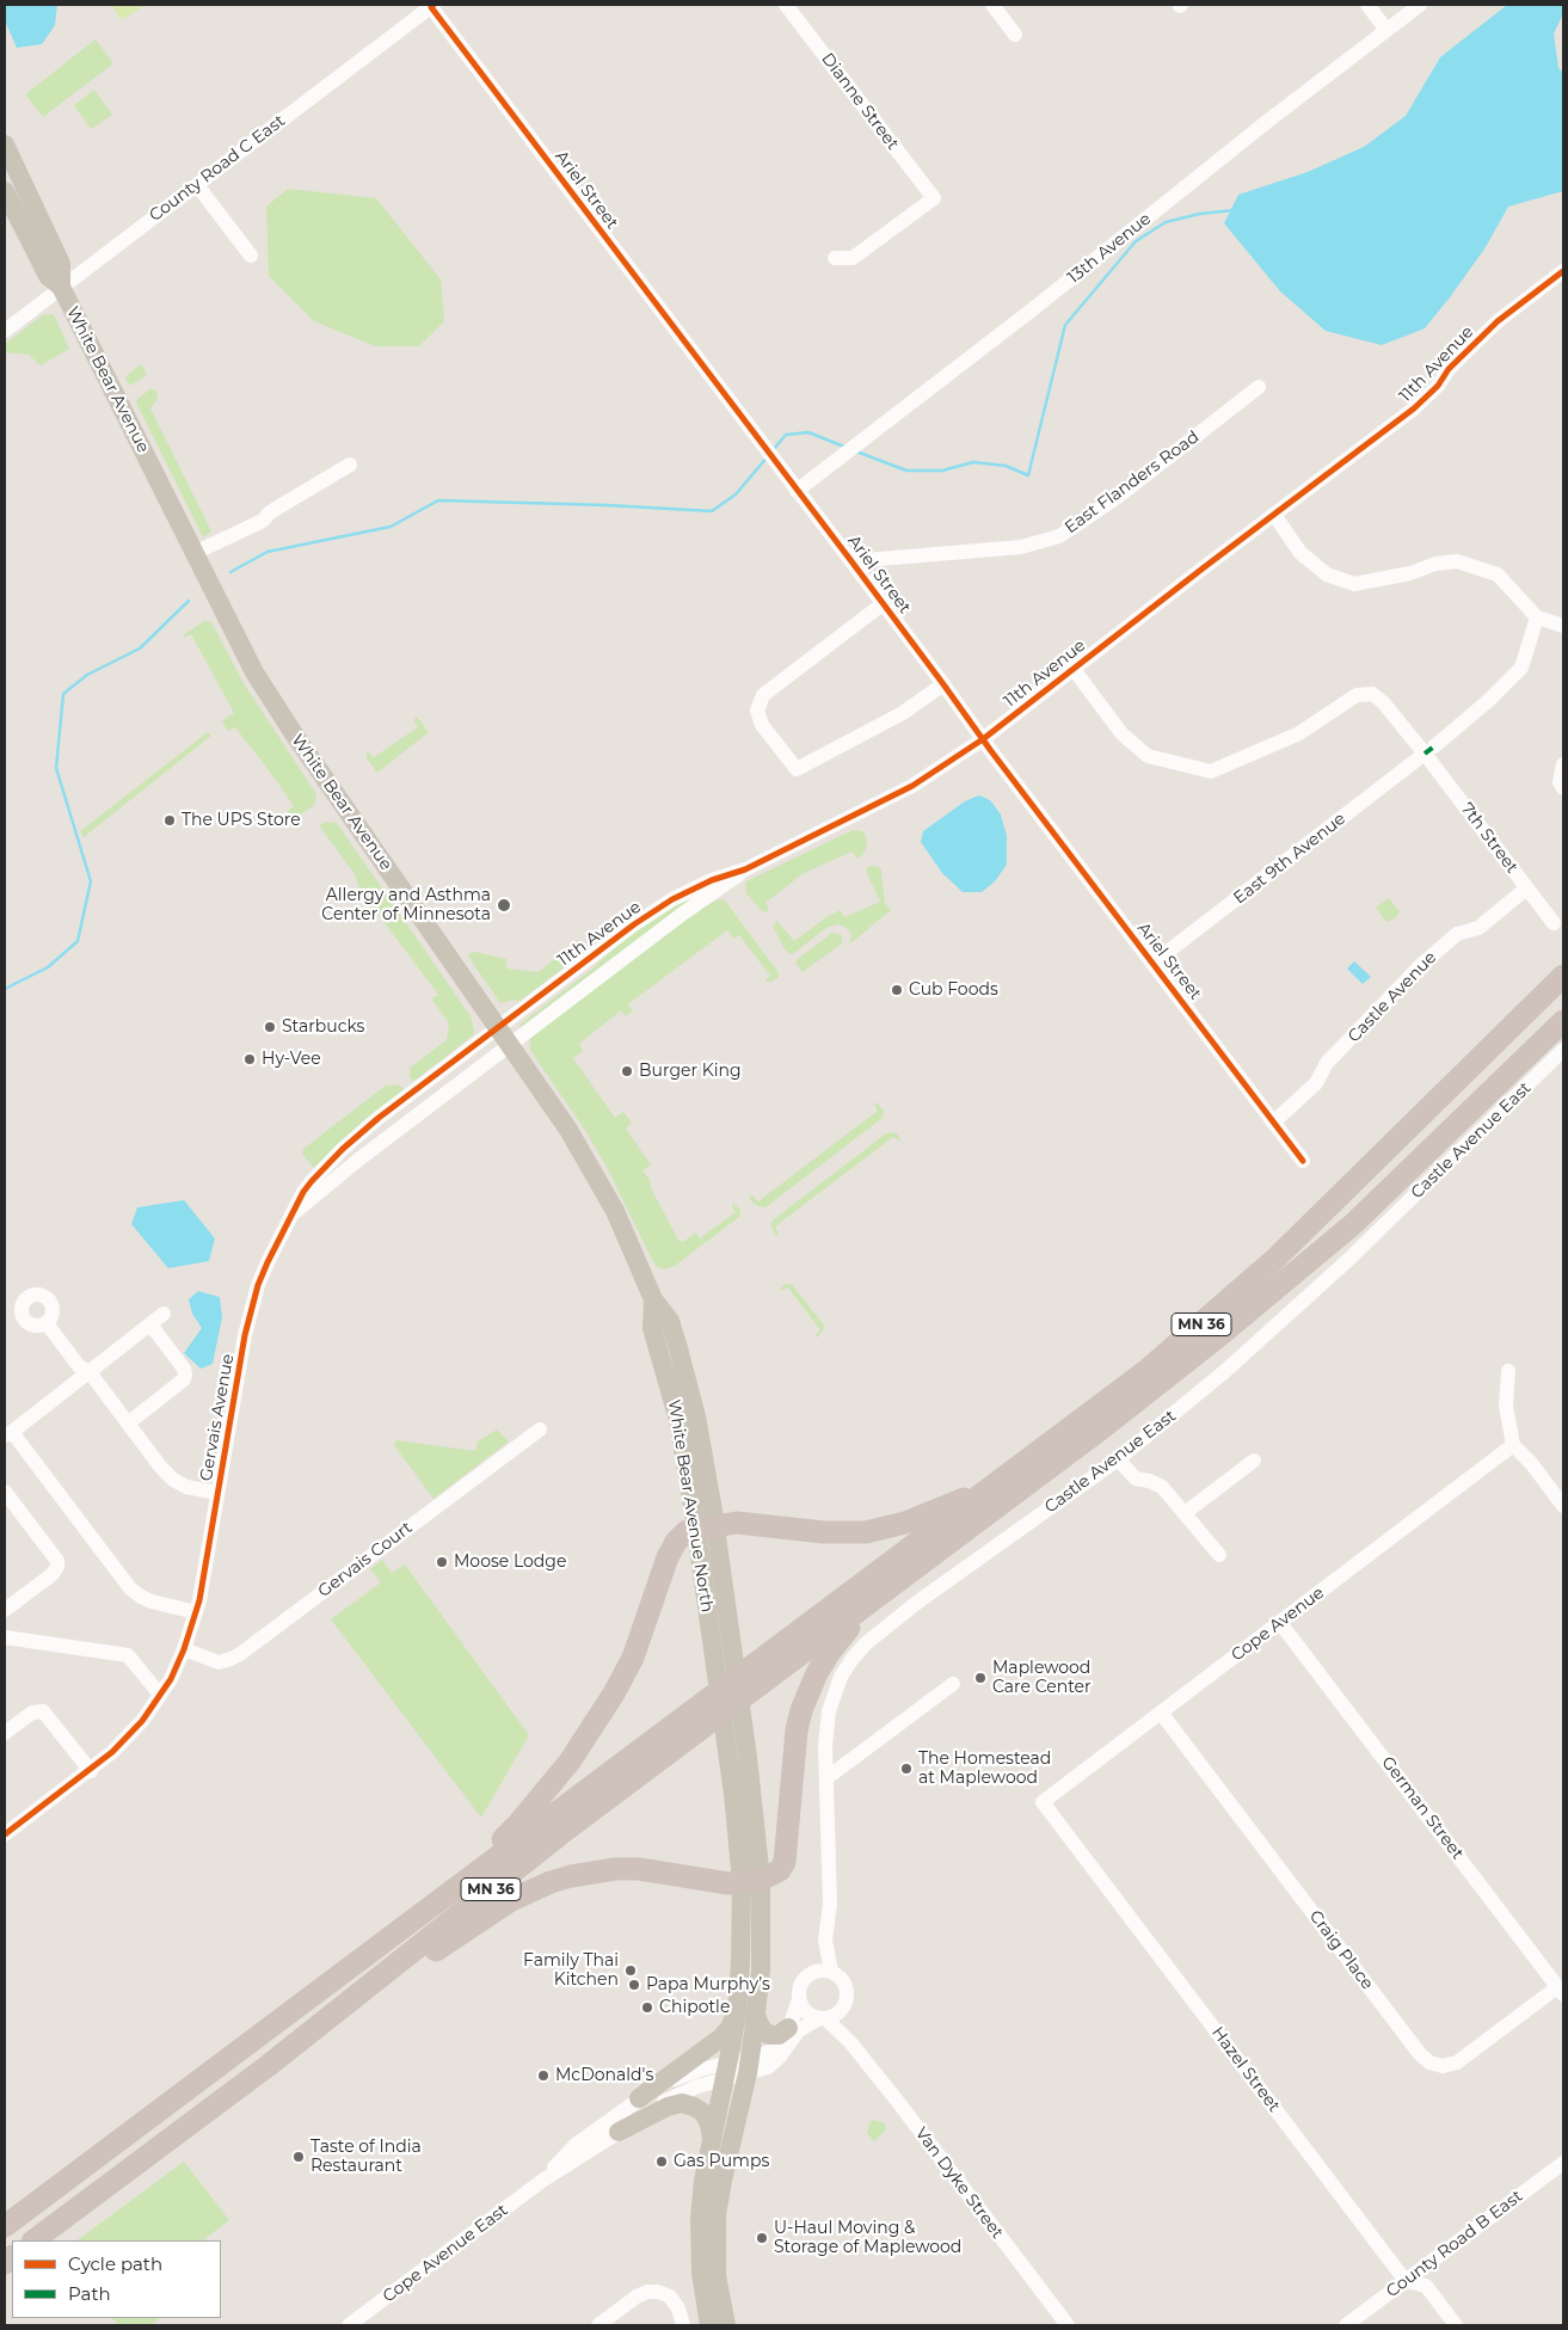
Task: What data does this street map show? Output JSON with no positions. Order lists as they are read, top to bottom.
{
  "streets": {
    "highway": ["MN 36"],
    "main road": ["White Bear Avenue", "White Bear Avenue North"],
    "street": [
      "Dianne Street",
      "County Road C East",
      "Ariel Street",
      "13th Avenue",
      "11th Avenue",
      "East Flanders Road",
      "7th Street",
      "East 9th Avenue",
      "Castle Avenue",
      "Castle Avenue East",
      "Gervais Avenue",
      "Gervais Court",
      "Cope Avenue",
      "German Street",
      "Craig Place",
      "Hazel Street",
      "Van Dyke Street",
      "County Road B East",
      "Cope Avenue East"
    ]
  },
  "crossings": [
    ["County Road C East", "Ariel Street"],
    ["County Road C East", "White Bear Avenue"],
    ["Ariel Street", "13th Avenue"],
    ["Ariel Street", "11th Avenue"],
    ["Ariel Street", "East Flanders Road"],
    ["Ariel Street", "East 9th Avenue"],
    ["Ariel Street", "Castle Avenue"],
    ["11th Avenue", "White Bear Avenue"],
    ["11th Avenue", "7th Street"],
    ["11th Avenue", "Gervais Avenue"],
    ["White Bear Avenue", "Gervais Avenue"],
    ["White Bear Avenue", "White Bear Avenue North"],
    ["7th Street", "East 9th Avenue"],
    ["7th Street", "Castle Avenue"],
    ["Gervais Avenue", "Gervais Court"],
    ["White Bear Avenue North", "Cope Avenue East"],
    ["Cope Avenue", "German Street"],
    ["Cope Avenue", "Craig Place"],
    ["Cope Avenue", "Hazel Street"],
    ["German Street", "Craig Place"],
    ["Hazel Street", "County Road B East"]
  ],
  "places": [
    "The UPS Store",
    "Allergy and Asthma Center of Minnesota",
    "Cub Foods",
    "Starbucks",
    "Hy-Vee",
    "Burger King",
    "Moose Lodge",
    "Maplewood Care Center",
    "The Homestead at Maplewood",
    "Family Thai Kitchen",
    "Papa Murphy’s",
    "Chipotle",
    "McDonald's",
    "Taste of India Restaurant",
    "Gas Pumps",
    "U-Haul Moving & Storage of Maplewood"
  ],
  "legend": ["Cycle path", "Path"]
}
